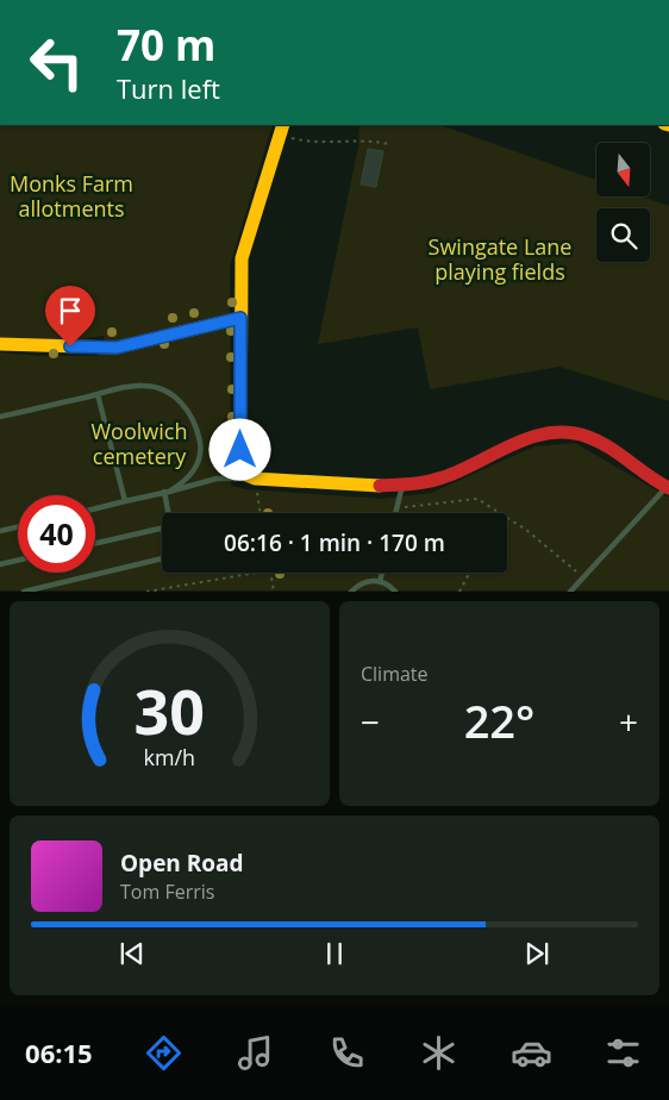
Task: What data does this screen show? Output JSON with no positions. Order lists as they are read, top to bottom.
{
  "parks": ["Monks Farm allotments", "Swingate Lane playing fields", "Woolwich cemetery"],
  "north": "bottom",
  "page": {
    "turn": ["70 m", "Turn left"],
    "limit": "40",
    "trip": "06:16 · 1 min · 170 m",
    "tile": "Climate",
    "heat": ["−", "22°", "+"],
    "song": ["Open Road", "Tom Ferris"],
    "tabs": "06:15",
    "gauge": ["30", "km/h"]
  }
}
